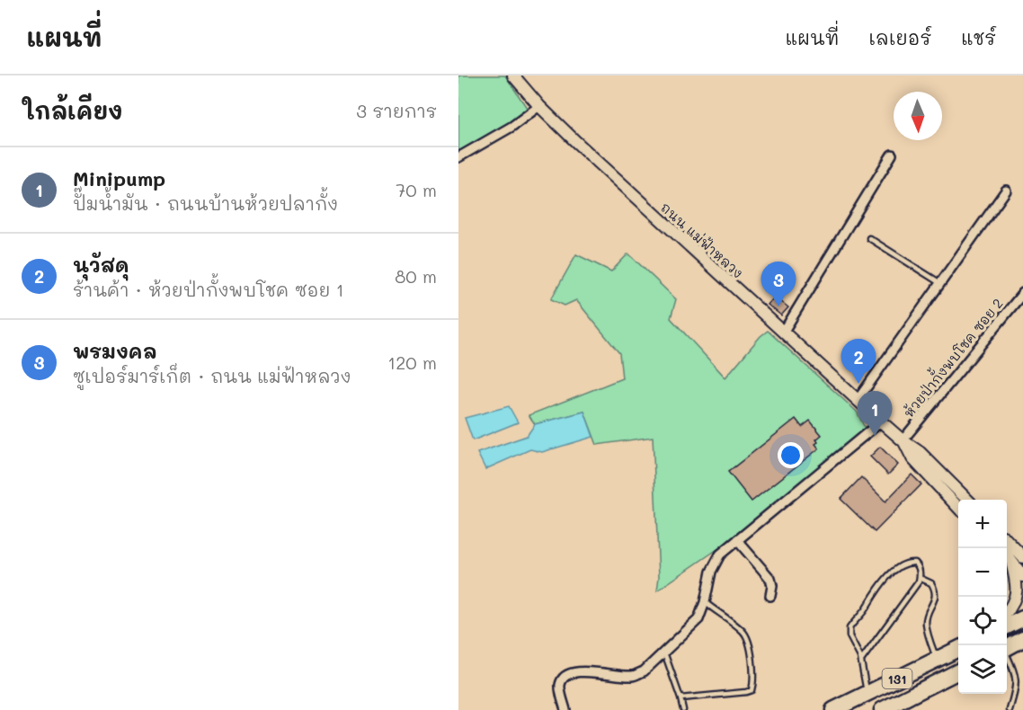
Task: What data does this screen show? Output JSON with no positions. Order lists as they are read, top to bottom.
{
  "streets": {
    "highway": ["131"],
    "street": ["ถนน แม่ฟ้าหลวง", "ห้วยป่ากั้งพบโชค ซอย 2"]
  },
  "crossings": [
    ["ถนน แม่ฟ้าหลวง", "ห้วยป่ากั้งพบโชค ซอย 2"]
  ],
  "north": "bottom",
  "page": {
    "header": "แผนที่",
    "nav": ["แผนที่", "เลเยอร์", "แชร์"],
    "heading": ["ใกล้เคียง", "3 รายการ"],
    "list": [
      {
        "mark": "1",
        "name": "Minipump",
        "note": "ปั๊มน้ำมัน · ถนนบ้านห้วยปลากั้ง",
        "value": "70 m"
      },
      {
        "mark": "2",
        "name": "นุวัสดุ",
        "note": "ร้านค้า · ห้วยป่ากั้งพบโชค ซอย 1",
        "value": "80 m"
      },
      {
        "mark": "3",
        "name": "พรมงคล",
        "note": "ซูเปอร์มาร์เก็ต · ถนน แม่ฟ้าหลวง",
        "value": "120 m"
      }
    ],
    "pins": ["3", "2", "1"],
    "map_buttons": ["+", "−"]
  }
}
